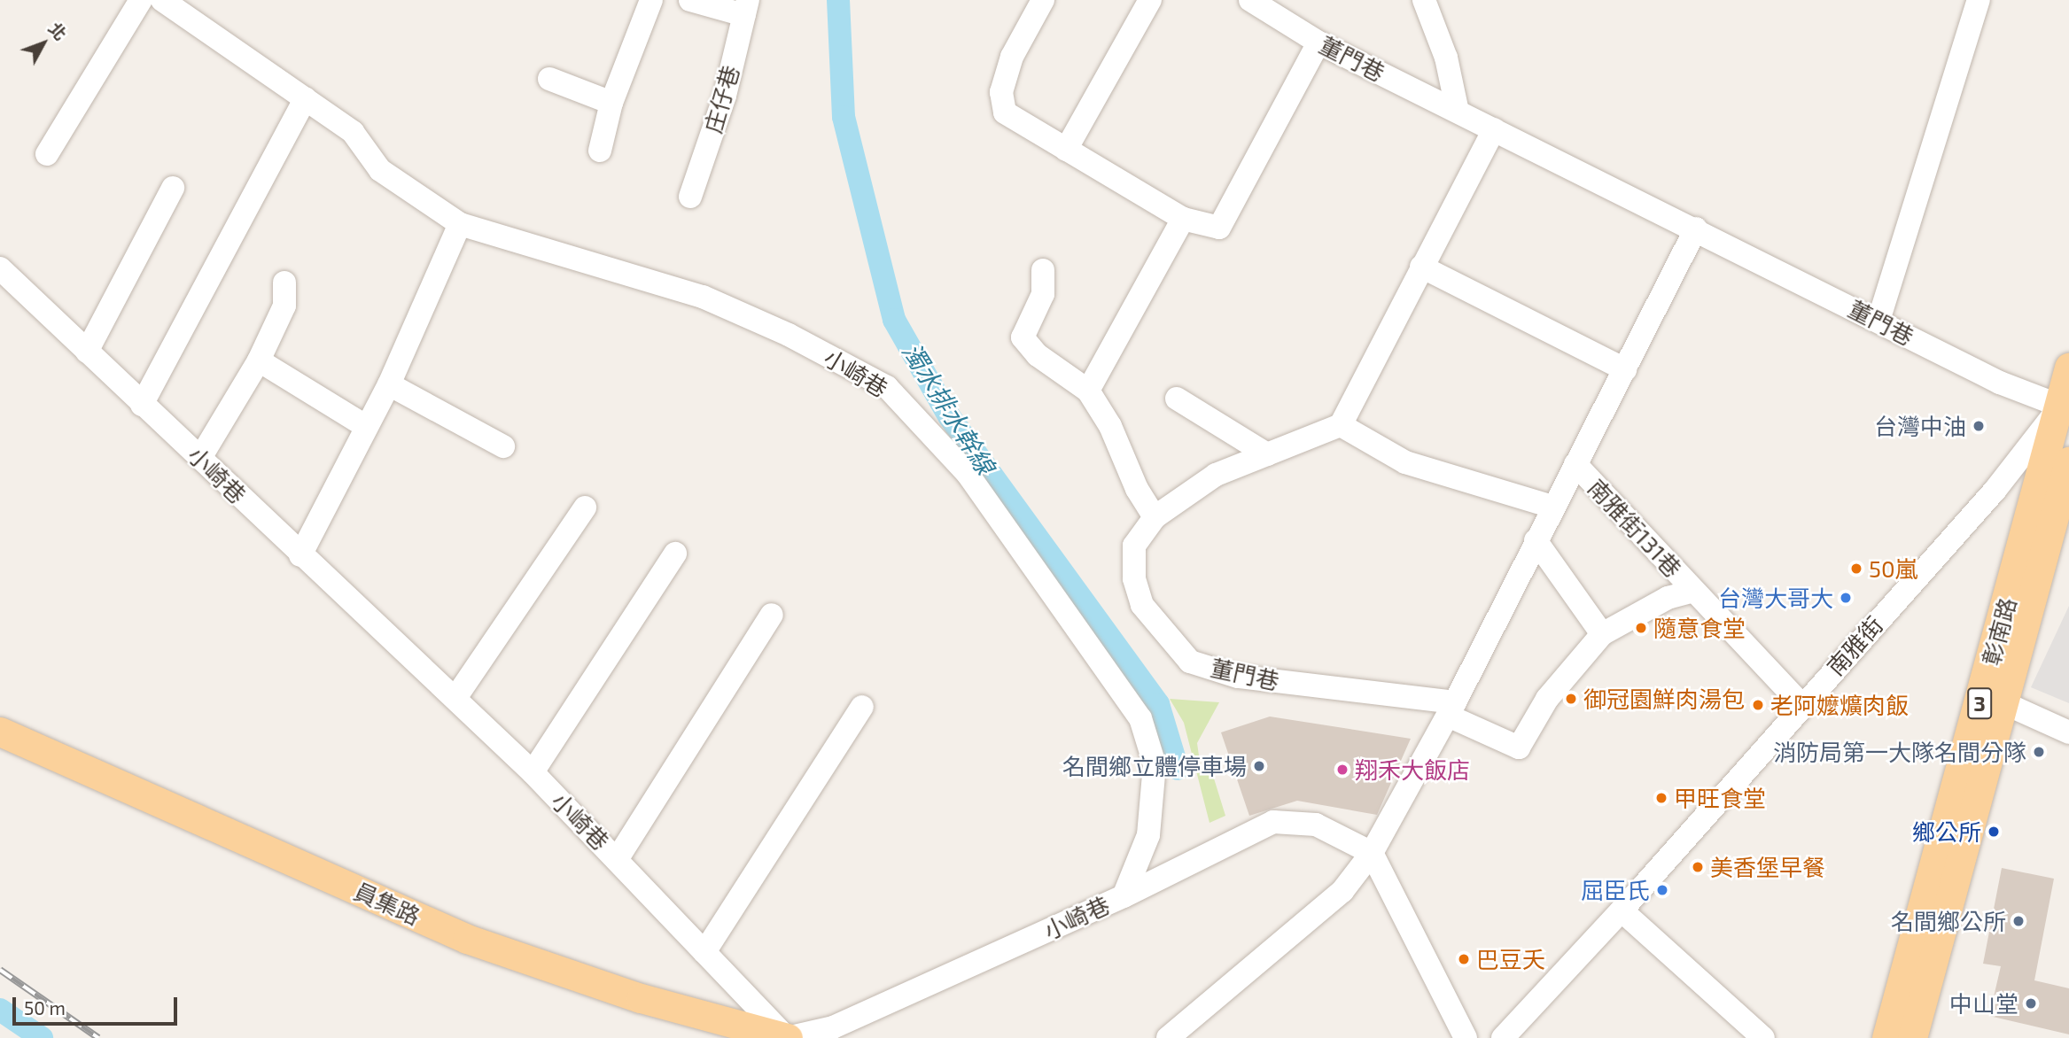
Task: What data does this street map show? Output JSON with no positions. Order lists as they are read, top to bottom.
{
  "streets": {
    "main road": ["彰南路", "3", "員集路"],
    "street": [
      "董門巷",
      "庄仔巷",
      "小崎巷",
      "南雅街131巷",
      "南雅街"
    ]
  },
  "crossings": [
    ["董門巷", "南雅街131巷"],
    ["董門巷", "彰南路"],
    ["董門巷", "南雅街"],
    ["小崎巷", "員集路"],
    ["南雅街131巷", "南雅街"],
    ["彰南路", "南雅街"]
  ],
  "water": ["濁水排水幹線"],
  "places": [
    "台灣中油",
    "50嵐",
    "台灣大哥大",
    "隨意食堂",
    "御冠園鮮肉湯包",
    "老阿嬤爌肉飯",
    "消防局第一大隊名間分隊",
    "名間鄉立體停車場",
    "翔禾大飯店",
    "甲旺食堂",
    "鄉公所",
    "美香堡早餐",
    "屈臣氏",
    "名間鄉公所",
    "巴豆夭",
    "中山堂"
  ],
  "scale_bar": "50 m",
  "north": "top right"
}
